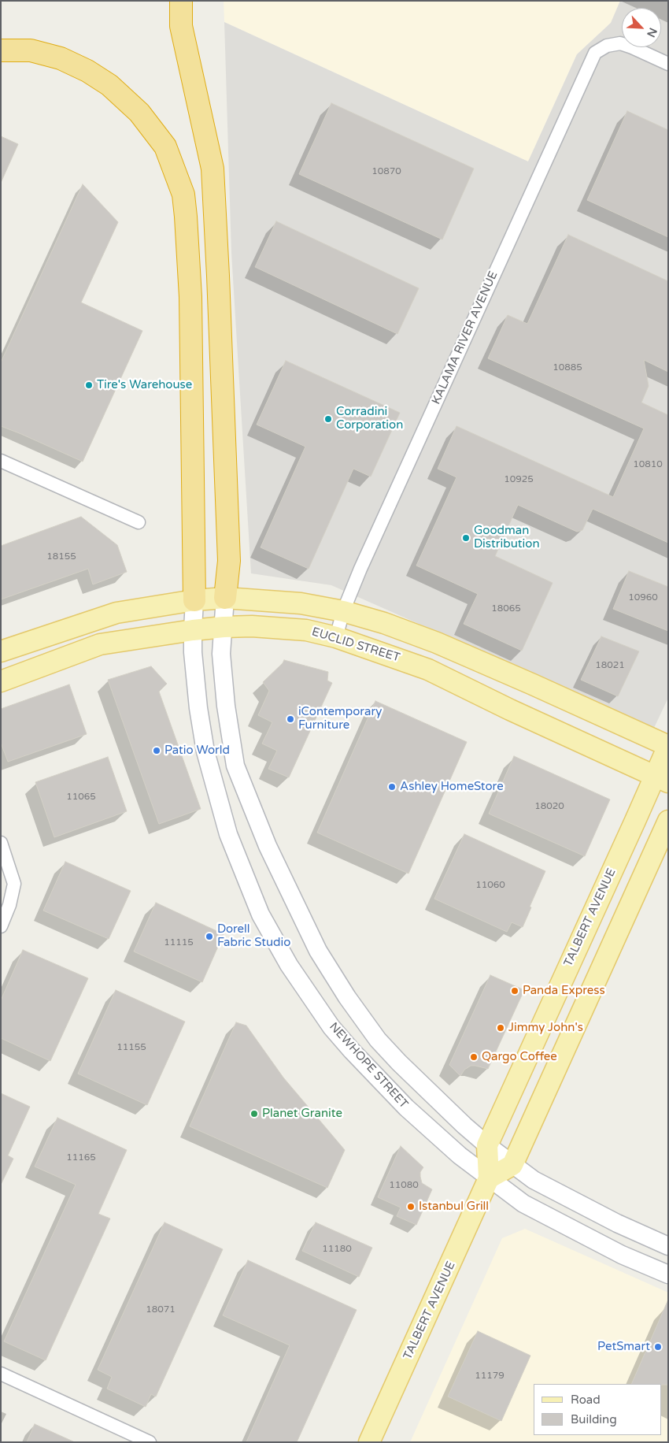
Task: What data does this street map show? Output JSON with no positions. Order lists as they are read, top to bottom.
{
  "streets": {
    "main road": ["EUCLID STREET", "TALBERT AVENUE"],
    "street": ["KALAMA RIVER AVENUE", "NEWHOPE STREET"]
  },
  "crossings": [
    ["KALAMA RIVER AVENUE", "EUCLID STREET"],
    ["EUCLID STREET", "TALBERT AVENUE"],
    ["EUCLID STREET", "NEWHOPE STREET"],
    ["TALBERT AVENUE", "NEWHOPE STREET"]
  ],
  "places": [
    "Tire's Warehouse",
    "Corradini Corporation",
    "Goodman Distribution",
    "iContemporary Furniture",
    "Patio World",
    "Ashley HomeStore",
    "Dorell Fabric Studio",
    "Panda Express",
    "Jimmy John's",
    "Qargo Coffee",
    "Planet Granite",
    "Istanbul Grill",
    "PetSmart"
  ],
  "house_numbers": [
    "10870",
    "10885",
    "10810",
    "10925",
    "18155",
    "10960",
    "18065",
    "18021",
    "11065",
    "18020",
    "11060",
    "11115",
    "11155",
    "11165",
    "11080",
    "11180",
    "18071",
    "11179"
  ],
  "legend": ["Road", "Building"],
  "north": "bottom right"
}
